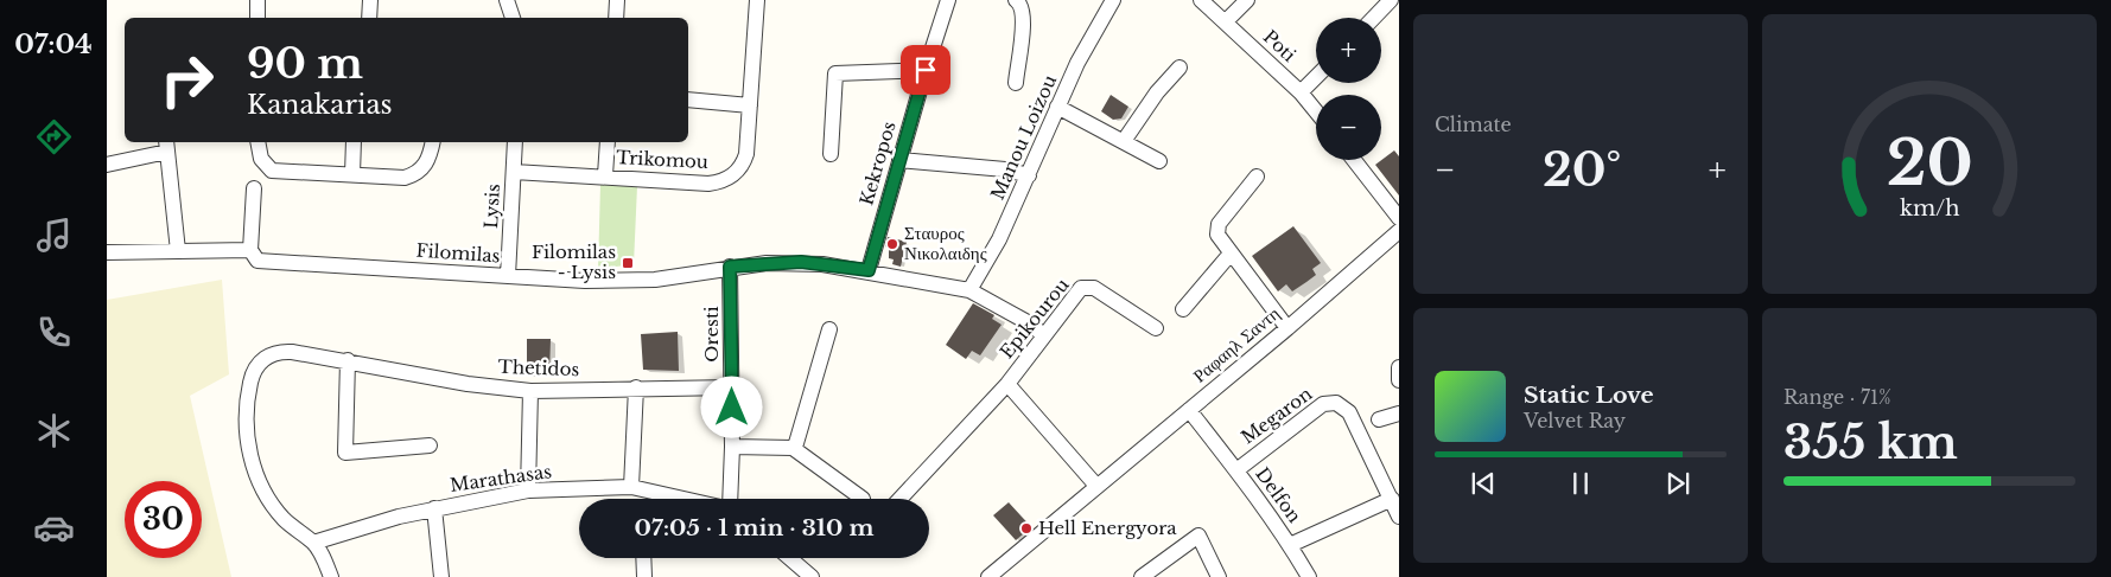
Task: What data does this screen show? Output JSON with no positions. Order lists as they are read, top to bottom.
{
  "streets": {
    "street": [
      "Poti",
      "Manou Loizou",
      "Trikomou",
      "Kekropos",
      "Lysis",
      "Filomilas",
      "Epikourou",
      "Oresti",
      "Ραφαηλ Σαντη",
      "Thetidos",
      "Megaron",
      "Marathasas",
      "Delfon"
    ]
  },
  "crossings": [
    ["Manou Loizou", "Filomilas"],
    ["Trikomou", "Lysis"],
    ["Kekropos", "Filomilas"],
    ["Lysis", "Filomilas"],
    ["Filomilas", "Epikourou"],
    ["Filomilas", "Oresti"],
    ["Epikourou", "Ραφαηλ Σαντη"],
    ["Oresti", "Thetidos"],
    ["Ραφαηλ Σαντη", "Delfon"],
    ["Thetidos", "Marathasas"],
    ["Megaron", "Delfon"]
  ],
  "places": {
    "other": ["Σταυρος Νικολαιδης", "Hell Energyora"],
    "transit": ["Filomilas - Lysis"]
  },
  "page": {
    "tabs": "07:04",
    "tile": [
      "Climate",
      ["Range · 71%", "355 km"]
    ],
    "map_buttons": ["+", "−"],
    "turn": ["90 m", "Kanakarias"],
    "heat": ["−", "20°", "+"],
    "song": ["Static Love", "Velvet Ray"],
    "limit": "30",
    "trip": "07:05 · 1 min · 310 m",
    "gauge": ["20", "km/h"]
  }
}
